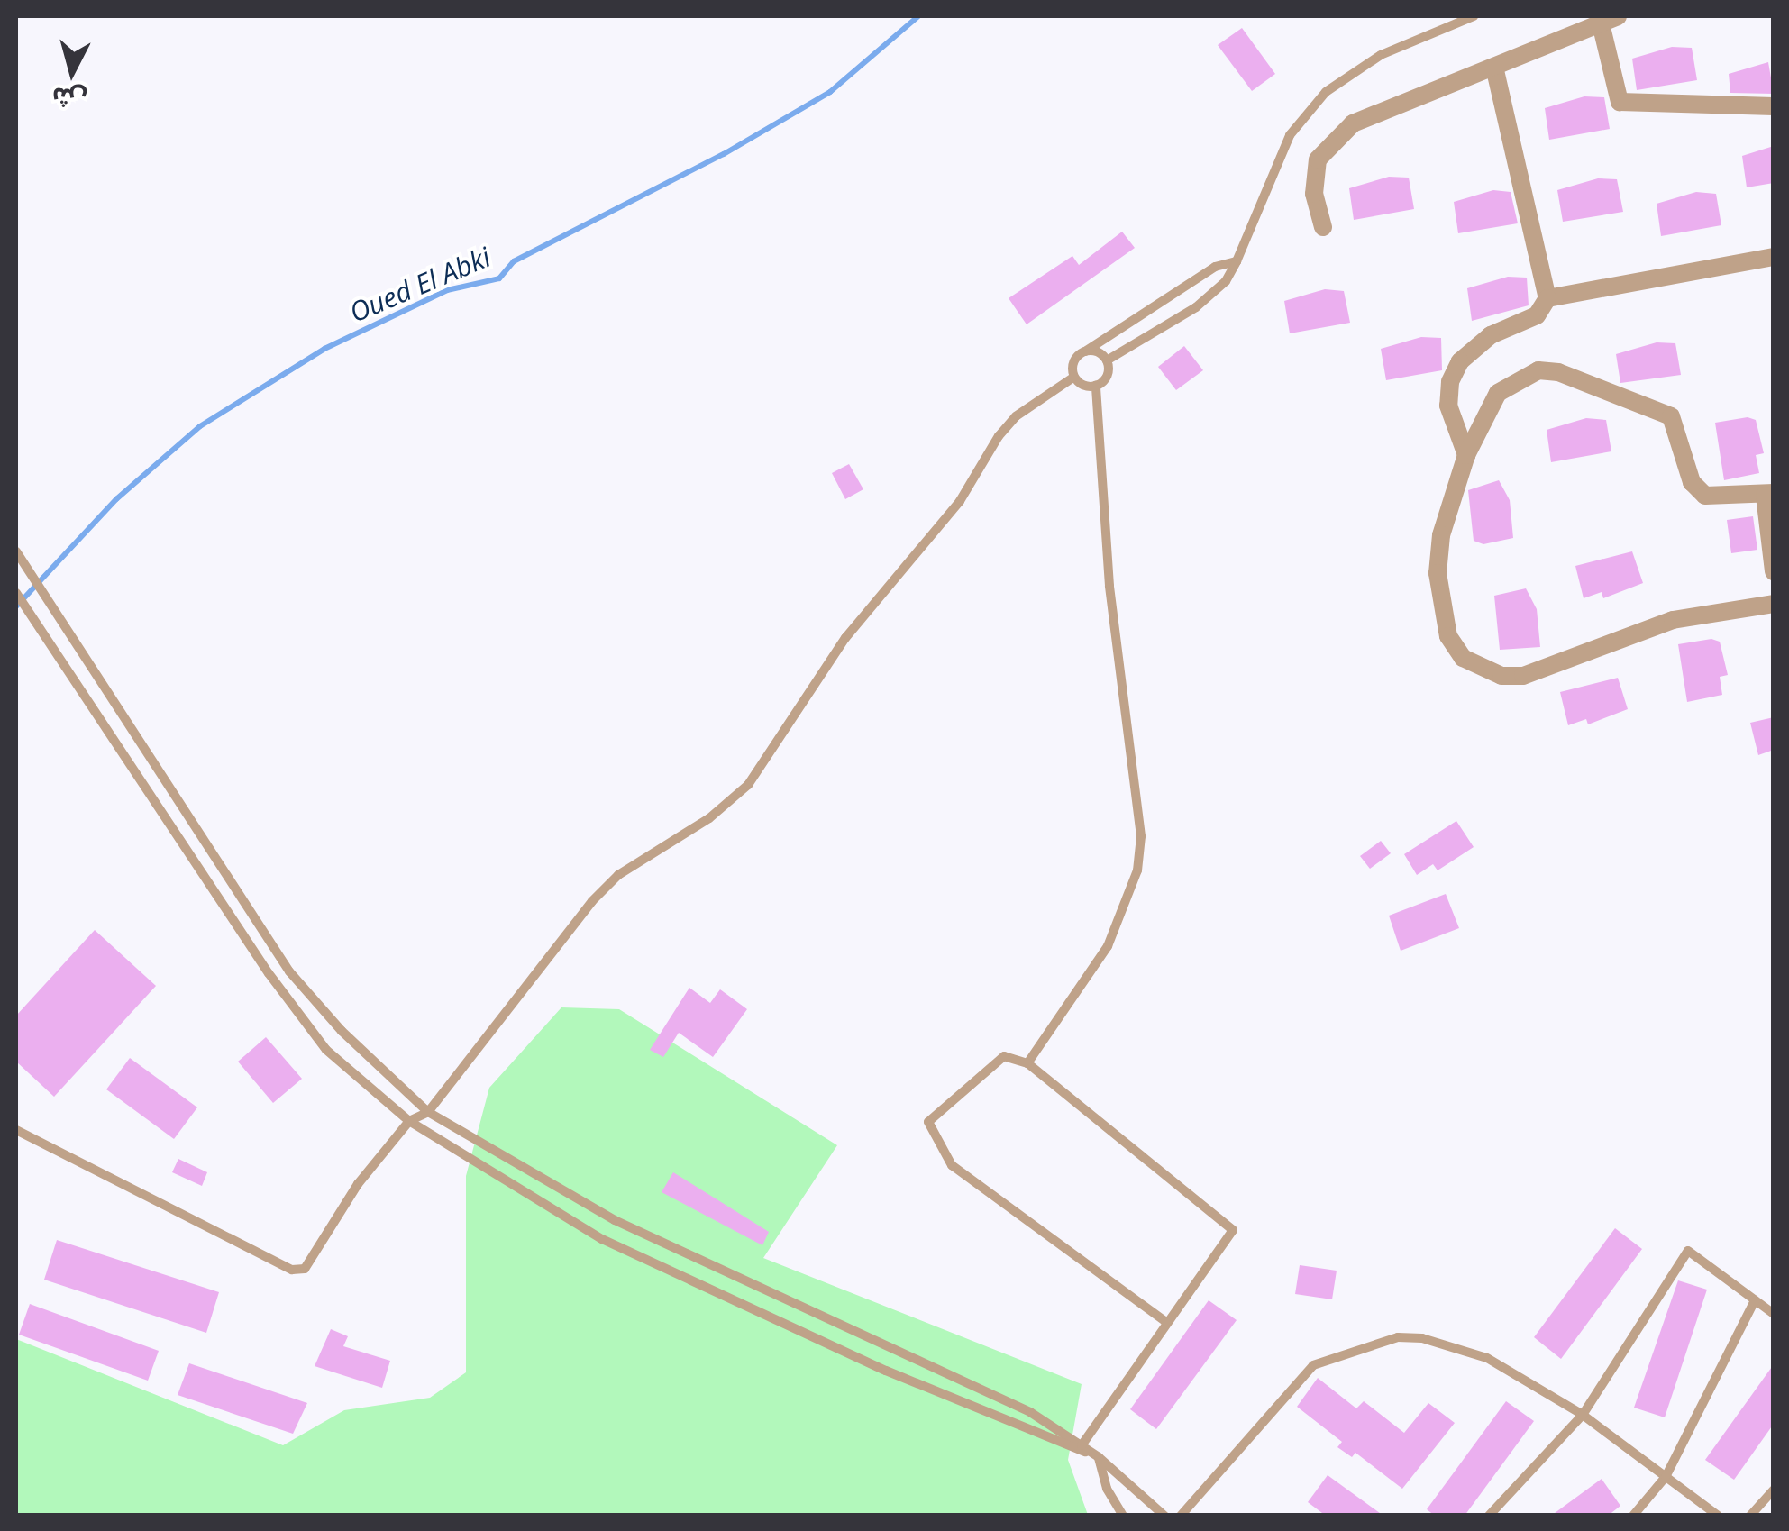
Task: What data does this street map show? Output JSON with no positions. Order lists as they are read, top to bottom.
{
  "water": ["Oued El Abki"],
  "north": "bottom"
}
